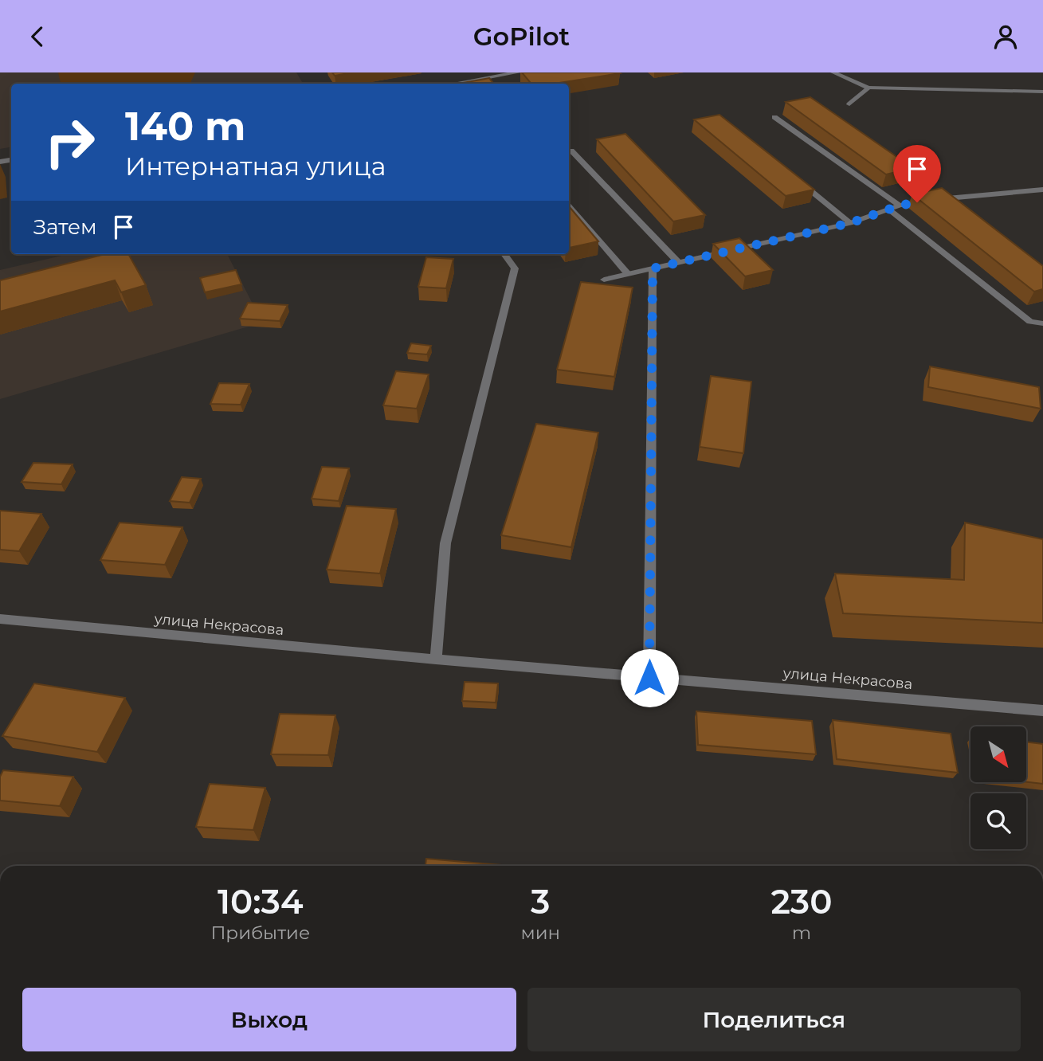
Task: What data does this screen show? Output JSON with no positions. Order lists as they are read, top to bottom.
{
  "streets": {
    "street": ["улица Некрасова"]
  },
  "north": "bottom right",
  "page": {
    "header": "GoPilot",
    "turn": ["140 m", "Интернатная улица"],
    "then": "Затем",
    "eta": [
      "10:34",
      "Прибытие",
      "3",
      "мин",
      "230",
      "m"
    ],
    "buttons": ["Выход", "Поделиться"]
  }
}
